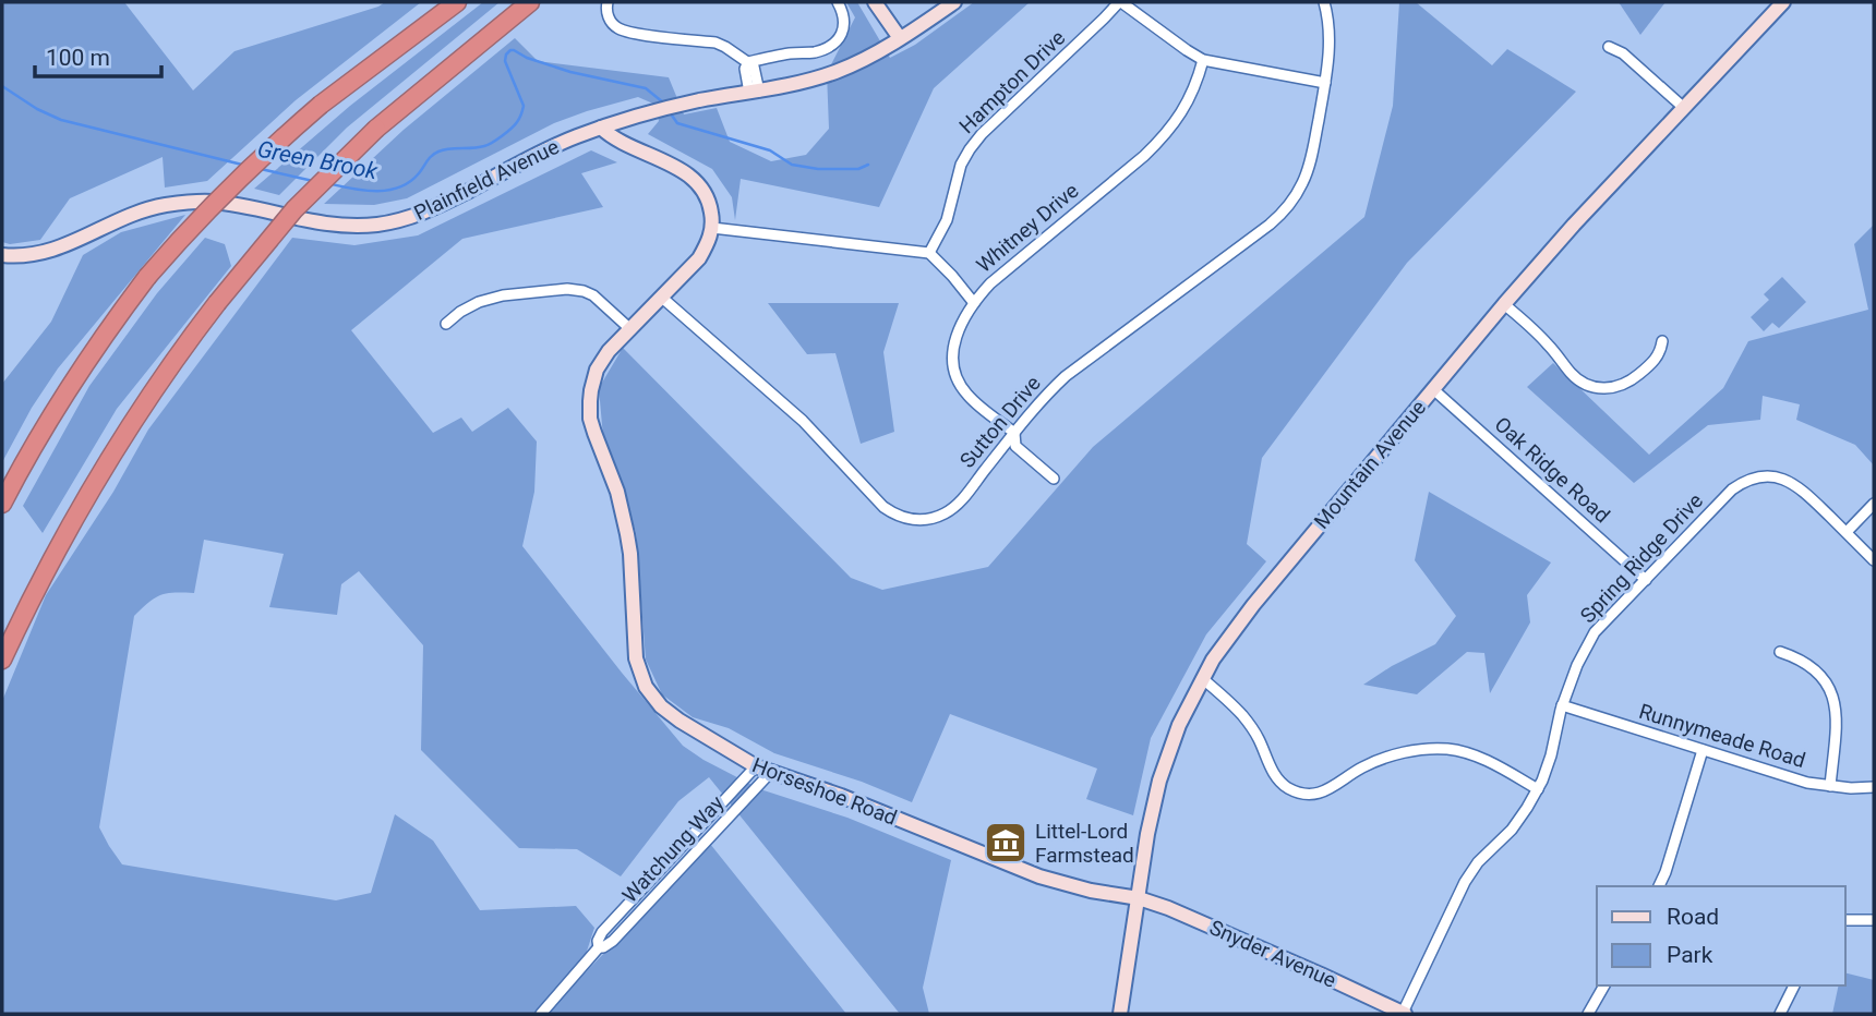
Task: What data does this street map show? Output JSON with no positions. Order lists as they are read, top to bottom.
{
  "streets": {
    "main road": [
      "Plainfield Avenue",
      "Mountain Avenue",
      "Horseshoe Road",
      "Snyder Avenue"
    ],
    "street": [
      "Hampton Drive",
      "Whitney Drive",
      "Sutton Drive",
      "Oak Ridge Road",
      "Spring Ridge Drive",
      "Runnymeade Road",
      "Watchung Way"
    ]
  },
  "crossings": [
    ["Whitney Drive", "Sutton Drive"],
    ["Sutton Drive", "Horseshoe Road"],
    ["Mountain Avenue", "Oak Ridge Road"],
    ["Mountain Avenue", "Horseshoe Road"],
    ["Mountain Avenue", "Snyder Avenue"],
    ["Oak Ridge Road", "Spring Ridge Drive"],
    ["Spring Ridge Drive", "Runnymeade Road"],
    ["Spring Ridge Drive", "Snyder Avenue"],
    ["Horseshoe Road", "Watchung Way"],
    ["Horseshoe Road", "Snyder Avenue"]
  ],
  "water": ["Green Brook"],
  "places": {
    "museum": ["Littel-Lord Farmstead"]
  },
  "legend": ["Road", "Park"],
  "scale_bar": "100 m"
}
